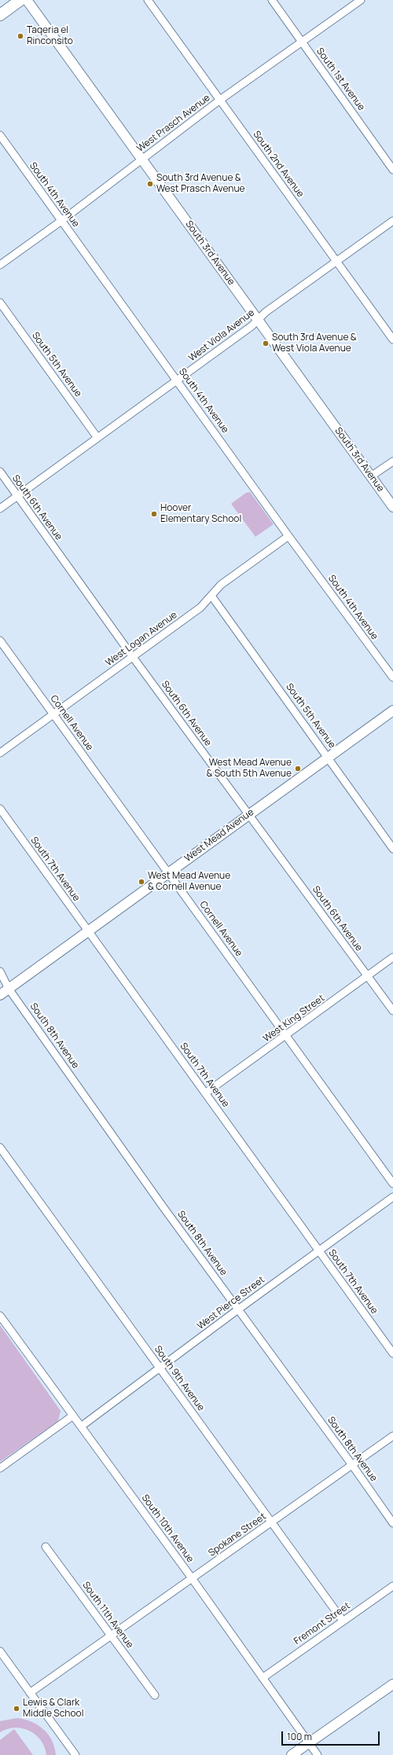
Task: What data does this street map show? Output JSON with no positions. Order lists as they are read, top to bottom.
{
  "streets": {
    "street": [
      "South 1st Avenue",
      "West Prasch Avenue",
      "South 2nd Avenue",
      "South 4th Avenue",
      "South 3rd Avenue",
      "West Viola Avenue",
      "South 5th Avenue",
      "South 6th Avenue",
      "West Logan Avenue",
      "Cornell Avenue",
      "West Mead Avenue",
      "South 7th Avenue",
      "West King Street",
      "South 8th Avenue",
      "West Pierce Street",
      "South 9th Avenue",
      "South 10th Avenue",
      "Spokane Street",
      "South 11th Avenue",
      "Fremont Street"
    ]
  },
  "crossings": [
    ["South 1st Avenue", "West Prasch Avenue"],
    ["West Prasch Avenue", "South 2nd Avenue"],
    ["West Prasch Avenue", "South 4th Avenue"],
    ["West Prasch Avenue", "South 3rd Avenue"],
    ["South 2nd Avenue", "West Viola Avenue"],
    ["South 4th Avenue", "West Viola Avenue"],
    ["South 4th Avenue", "West Logan Avenue"],
    ["South 3rd Avenue", "West Viola Avenue"],
    ["West Viola Avenue", "South 5th Avenue"],
    ["West Viola Avenue", "South 6th Avenue"],
    ["South 5th Avenue", "West Logan Avenue"],
    ["South 5th Avenue", "West Mead Avenue"],
    ["South 6th Avenue", "West Logan Avenue"],
    ["South 6th Avenue", "West Mead Avenue"],
    ["South 6th Avenue", "West King Street"],
    ["West Logan Avenue", "Cornell Avenue"],
    ["Cornell Avenue", "West Mead Avenue"],
    ["Cornell Avenue", "West King Street"],
    ["West Mead Avenue", "South 7th Avenue"],
    ["West Mead Avenue", "South 8th Avenue"],
    ["South 7th Avenue", "West King Street"],
    ["South 7th Avenue", "West Pierce Street"],
    ["South 8th Avenue", "West Pierce Street"],
    ["South 8th Avenue", "Spokane Street"],
    ["West Pierce Street", "South 9th Avenue"],
    ["West Pierce Street", "South 10th Avenue"],
    ["South 9th Avenue", "Spokane Street"],
    ["South 9th Avenue", "Fremont Street"],
    ["South 10th Avenue", "Spokane Street"],
    ["South 10th Avenue", "Fremont Street"],
    ["Spokane Street", "South 11th Avenue"]
  ],
  "places": [
    "Taqeria el Rinconsito",
    "South 3rd Avenue & West Prasch Avenue",
    "South 3rd Avenue & West Viola Avenue",
    "Hoover Elementary School",
    "West Mead Avenue & South 5th Avenue",
    "West Mead Avenue & Cornell Avenue",
    "Lewis & Clark Middle School"
  ],
  "scale_bar": "100 m"
}
